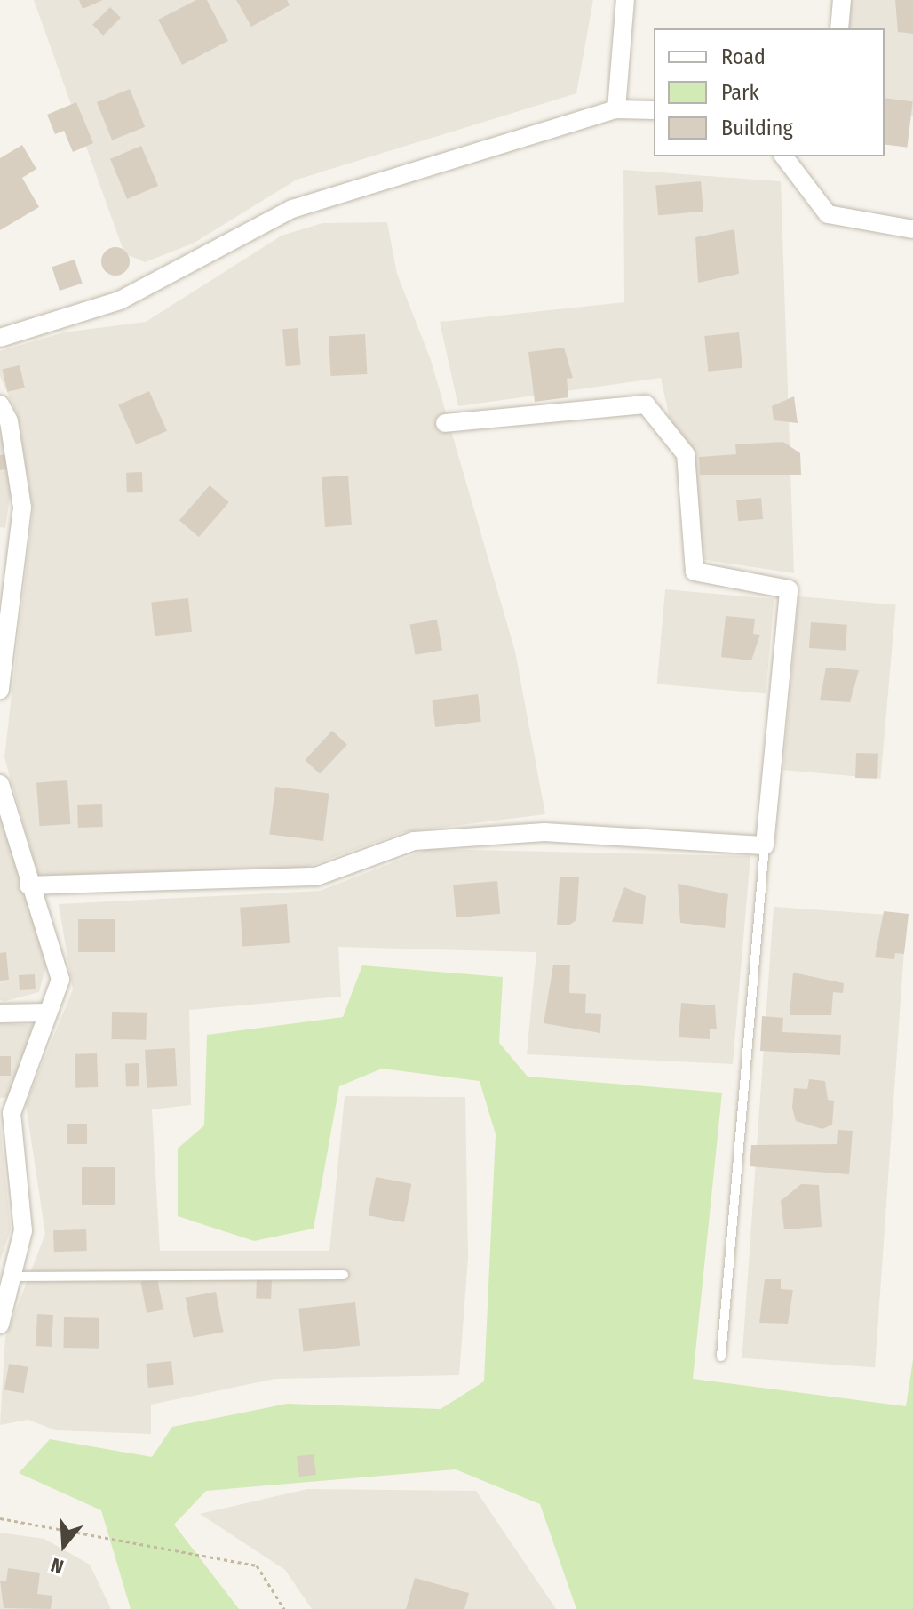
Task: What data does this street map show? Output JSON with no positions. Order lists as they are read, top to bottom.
{
  "legend": ["Road", "Park", "Building"],
  "north": "bottom"
}
